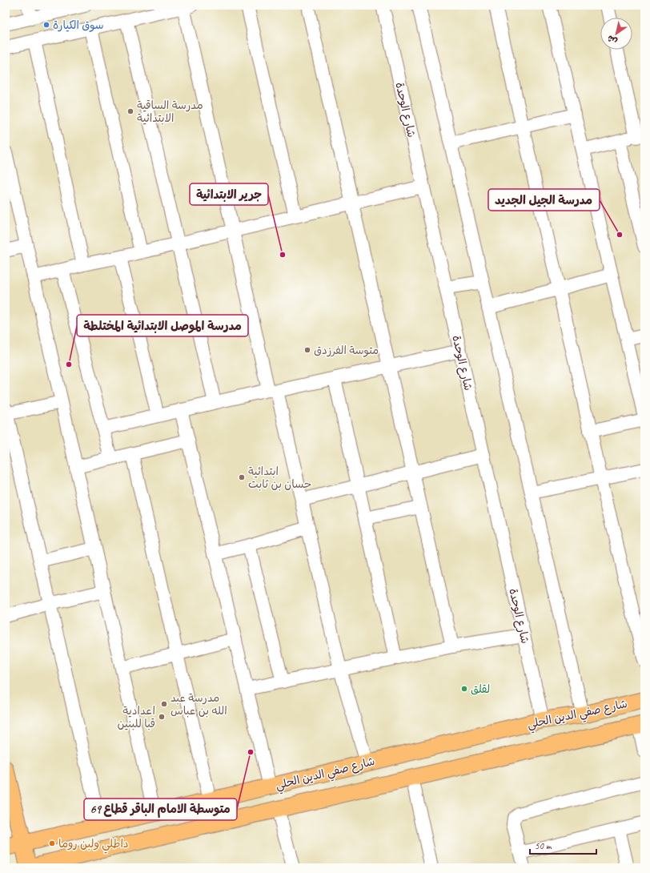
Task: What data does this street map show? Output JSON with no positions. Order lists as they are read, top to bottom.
{
  "streets": {
    "main road": ["شارع صفي الدين الحلي"],
    "street": ["شارع الوحدة"]
  },
  "crossings": [
    ["شارع الوحدة", "شارع صفي الدين الحلي"]
  ],
  "places": [
    "سوق الكيارة",
    "مدرسة الساقية الابتدائية",
    "مدرسة الجيل الجديد",
    "جرير الابتدائية",
    "متوسة الفرزدق",
    "مدرسة الموصل الابتدائية المختلطة",
    "ابتدائية حسان بن ثابت",
    "لقلق",
    "مدرسة عبد الله بن عباس",
    "اعدادية قبا للبنين",
    "متوسطة الامام الباقر قطاع 69",
    "داطلي ولبن روما"
  ],
  "scale_bar": "50 m",
  "north": "bottom left"
}
